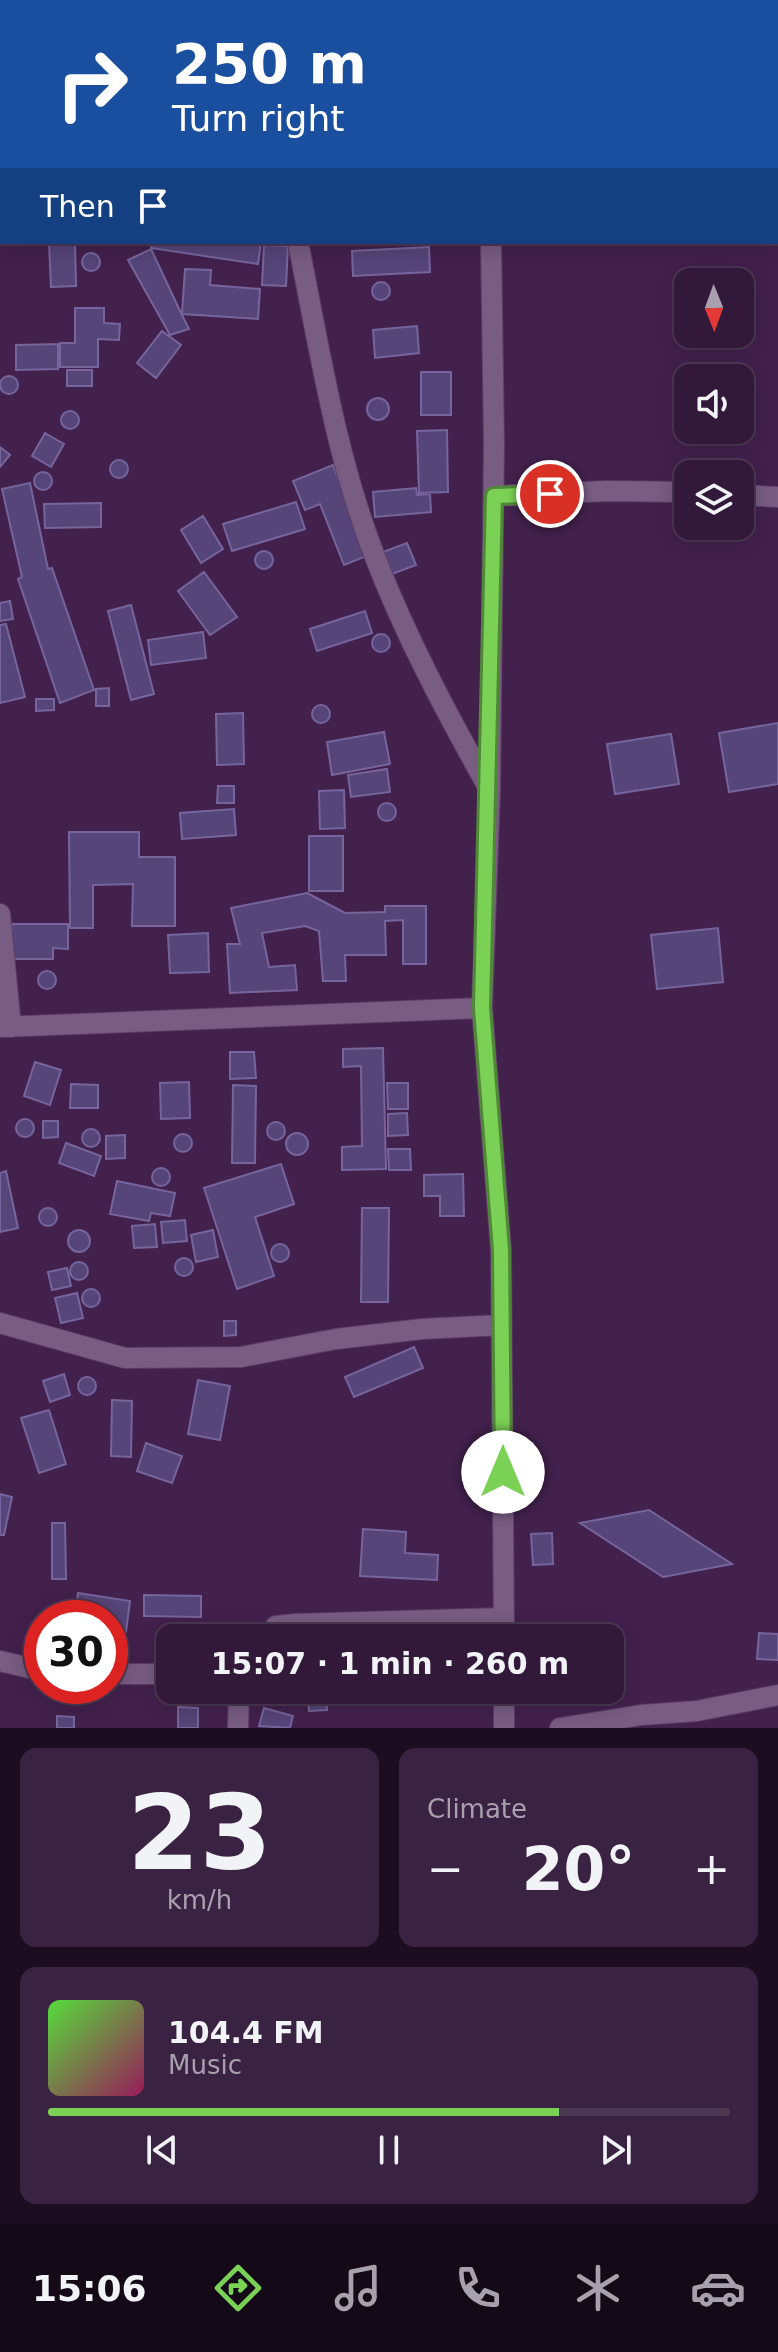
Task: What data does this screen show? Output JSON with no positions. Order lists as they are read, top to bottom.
{
  "north": "bottom",
  "page": {
    "turn": ["250 m", "Turn right"],
    "then": "Then",
    "limit": "30",
    "trip": "15:07 · 1 min · 260 m",
    "tile": [
      ["23", "km/h"],
      "Climate"
    ],
    "heat": ["−", "20°", "+"],
    "song": ["104.4 FM", "Music"],
    "tabs": "15:06"
  }
}
